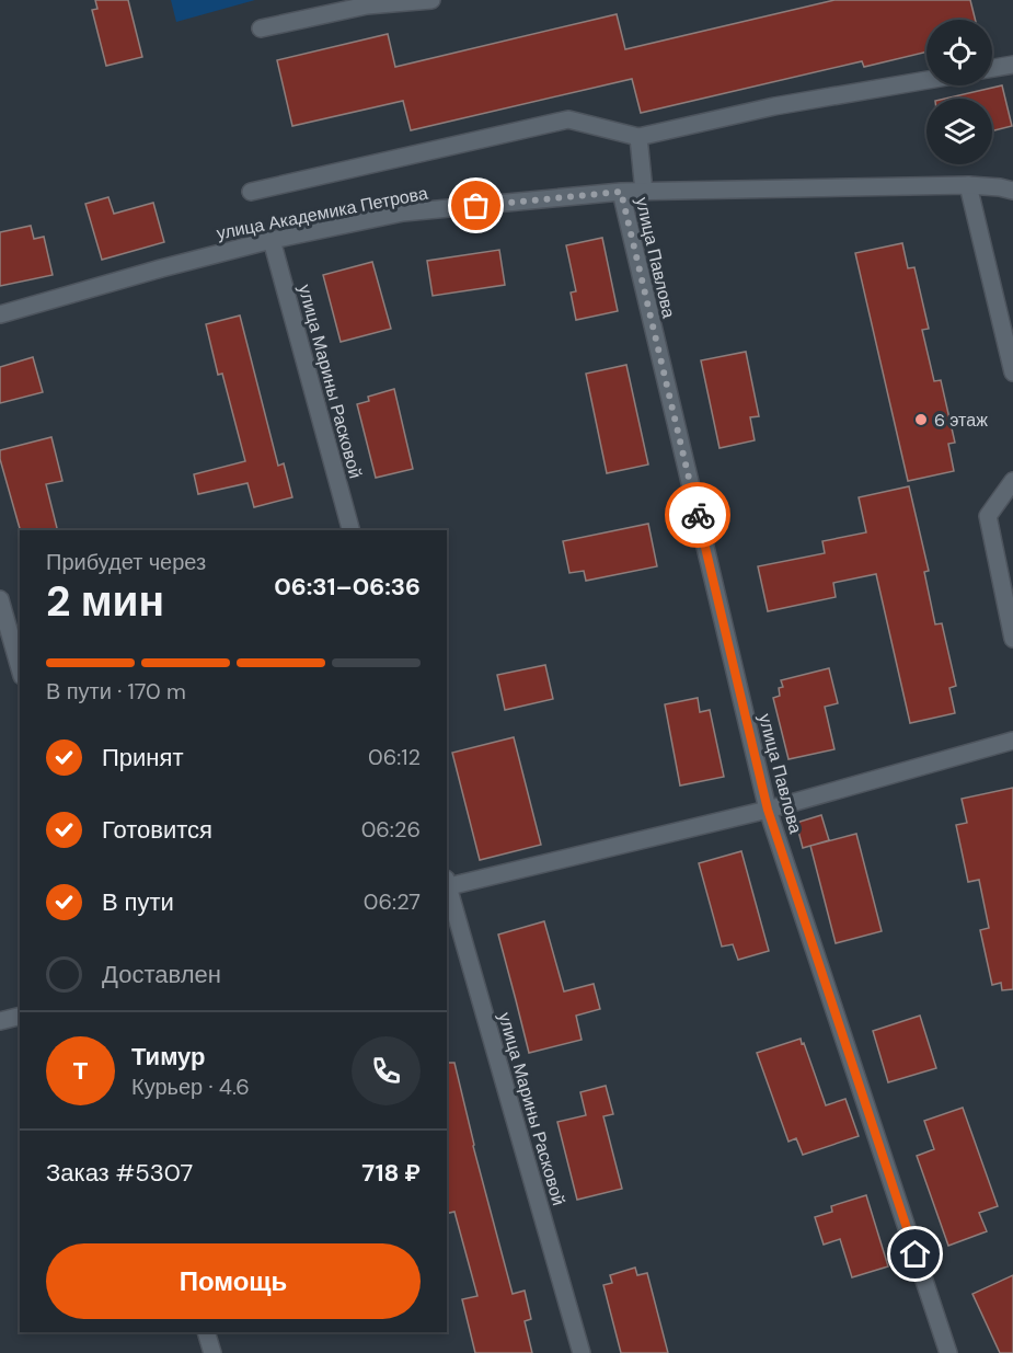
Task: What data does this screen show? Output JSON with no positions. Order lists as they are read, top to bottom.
{
  "streets": {
    "street": ["улица Академика Петрова", "улица Павлова", "улица Марины Расковой"]
  },
  "crossings": [
    ["улица Академика Петрова", "улица Павлова"],
    ["улица Академика Петрова", "улица Марины Расковой"]
  ],
  "places": ["6 этаж"],
  "page": {
    "heading": ["2 мин", "Прибудет через", "06:31–06:36"],
    "panel": [
      "Тимур",
      "Курьер · 4.6",
      "Заказ #5307",
      "718 ₽"
    ],
    "bar": "В пути · 170 m",
    "list": [
      ["Принят", "06:12"],
      ["Готовится", "06:26"],
      ["В пути", "06:27"],
      "Доставлен"
    ],
    "round": "Т",
    "buttons": "Помощь"
  }
}
